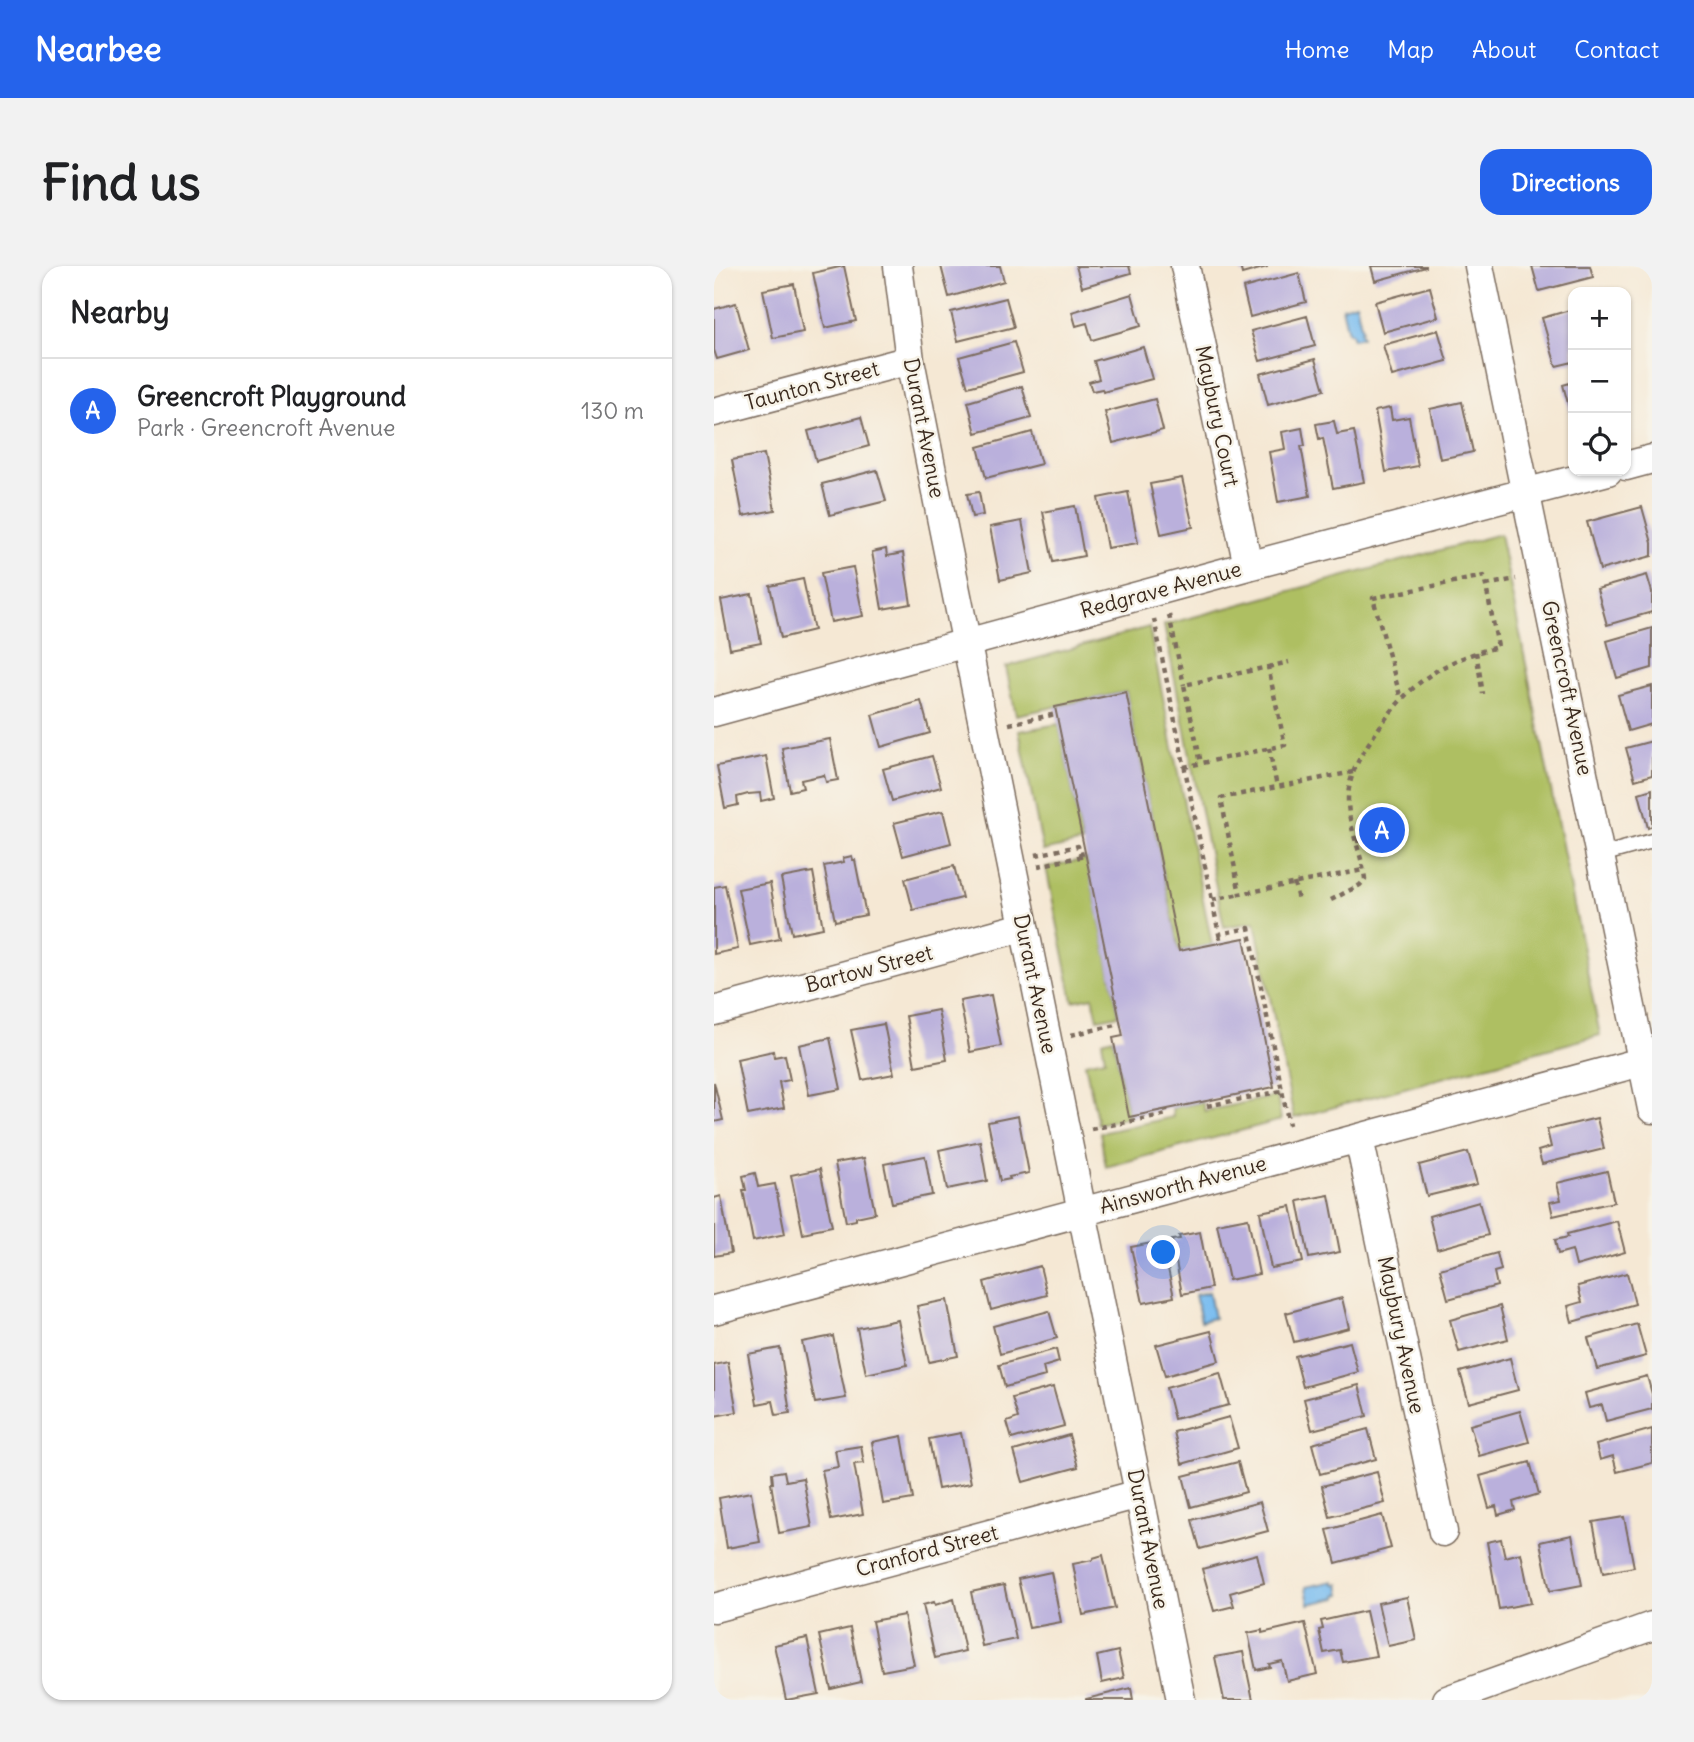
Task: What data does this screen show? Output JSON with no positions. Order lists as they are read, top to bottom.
{
  "streets": {
    "street": [
      "Taunton Street",
      "Maybury Court",
      "Durant Avenue",
      "Redgrave Avenue",
      "Greencroft Avenue",
      "Bartow Street",
      "Ainsworth Avenue",
      "Maybury Avenue",
      "Cranford Street"
    ]
  },
  "crossings": [
    ["Taunton Street", "Durant Avenue"],
    ["Maybury Court", "Redgrave Avenue"],
    ["Durant Avenue", "Redgrave Avenue"],
    ["Durant Avenue", "Bartow Street"],
    ["Durant Avenue", "Ainsworth Avenue"],
    ["Durant Avenue", "Cranford Street"],
    ["Redgrave Avenue", "Greencroft Avenue"],
    ["Greencroft Avenue", "Ainsworth Avenue"],
    ["Ainsworth Avenue", "Maybury Avenue"]
  ],
  "page": {
    "header": "Nearbee",
    "nav": [
      "Home",
      "Map",
      "About",
      "Contact"
    ],
    "buttons": "Directions",
    "title": "Find us",
    "heading": "Nearby",
    "map_buttons": ["+", "−"],
    "list": [
      {
        "mark": "A",
        "name": "Greencroft Playground",
        "note": "Park · Greencroft Avenue",
        "value": "130 m"
      }
    ],
    "pins": "A"
  }
}
